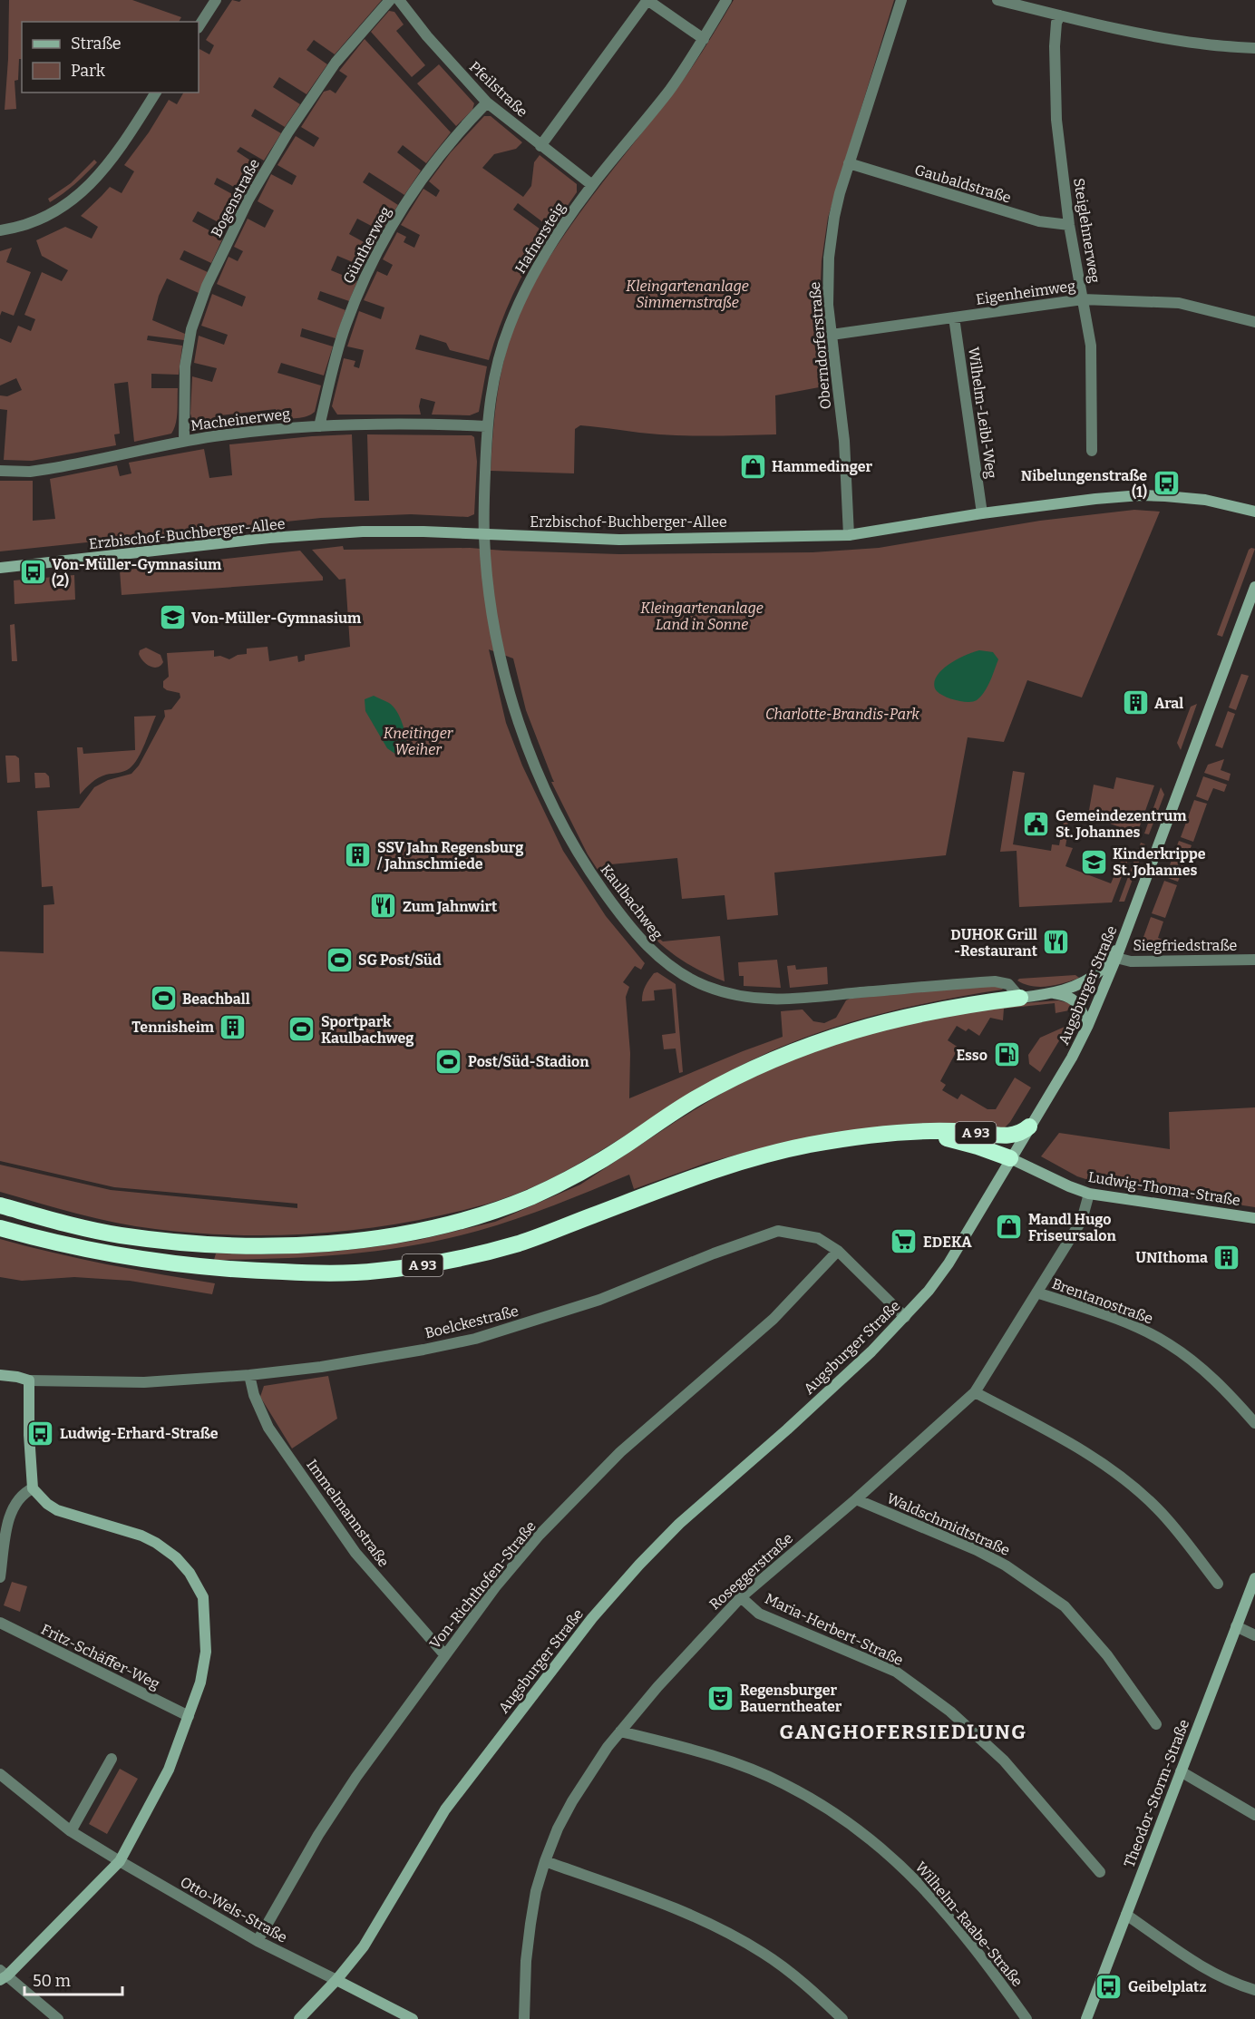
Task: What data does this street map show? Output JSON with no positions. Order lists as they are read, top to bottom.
{
  "streets": {
    "highway": ["A 93"],
    "street": [
      "Pfeilstraße",
      "Gaubaldstraße",
      "Bogenstraße",
      "Steiglehnerweg",
      "Hafnersteig",
      "Güntherweg",
      "Eigenheimweg",
      "Oberndorferstraße",
      "Wilhelm-Leibl-Weg",
      "Macheinerweg",
      "Erzbischof-Buchberger-Allee",
      "Kaulbachweg",
      "Siegfriedstraße",
      "Augsburger Straße",
      "Ludwig-Thoma-Straße",
      "Brentanostraße",
      "Boelckestraße",
      "Immelmannstraße",
      "Waldschmidtstraße",
      "Roseggerstraße",
      "Von-Richthofen-Straße",
      "Maria-Herbert-Straße",
      "Fritz-Schäffer-Weg",
      "Theodor-Storm-Straße",
      "Otto-Wels-Straße",
      "Wilhelm-Raabe-Straße"
    ]
  },
  "crossings": [
    ["Pfeilstraße", "Hafnersteig"],
    ["Pfeilstraße", "Güntherweg"],
    ["Gaubaldstraße", "Steiglehnerweg"],
    ["Gaubaldstraße", "Oberndorferstraße"],
    ["Bogenstraße", "Macheinerweg"],
    ["Steiglehnerweg", "Eigenheimweg"],
    ["Hafnersteig", "Macheinerweg"],
    ["Hafnersteig", "Erzbischof-Buchberger-Allee"],
    ["Hafnersteig", "Kaulbachweg"],
    ["Güntherweg", "Macheinerweg"],
    ["Eigenheimweg", "Oberndorferstraße"],
    ["Eigenheimweg", "Wilhelm-Leibl-Weg"],
    ["Oberndorferstraße", "Erzbischof-Buchberger-Allee"],
    ["Wilhelm-Leibl-Weg", "Erzbischof-Buchberger-Allee"],
    ["Erzbischof-Buchberger-Allee", "Kaulbachweg"],
    ["Kaulbachweg", "A 93"],
    ["Siegfriedstraße", "Augsburger Straße"],
    ["Augsburger Straße", "A 93"],
    ["Augsburger Straße", "Ludwig-Thoma-Straße"],
    ["Augsburger Straße", "Boelckestraße"],
    ["Augsburger Straße", "Otto-Wels-Straße"],
    ["A 93", "Ludwig-Thoma-Straße"],
    ["Ludwig-Thoma-Straße", "Roseggerstraße"],
    ["Brentanostraße", "Roseggerstraße"],
    ["Boelckestraße", "Immelmannstraße"],
    ["Boelckestraße", "Von-Richthofen-Straße"],
    ["Immelmannstraße", "Von-Richthofen-Straße"],
    ["Waldschmidtstraße", "Roseggerstraße"],
    ["Roseggerstraße", "Maria-Herbert-Straße"],
    ["Roseggerstraße", "Wilhelm-Raabe-Straße"],
    ["Von-Richthofen-Straße", "Otto-Wels-Straße"]
  ],
  "districts": ["GANGHOFERSIEDLUNG"],
  "parks": [
    "Kleingartenanlage Simmernstraße",
    "Kleingartenanlage Land in Sonne",
    "Charlotte-Brandis-Park",
    "Kneitinger Weiher"
  ],
  "places": {
    "shop": ["Hammedinger", "Mandl Hugo Friseursalon"],
    "bus stop": [
      "Nibelungenstraße (1)",
      "Von-Müller-Gymnasium (2)",
      "Ludwig-Erhard-Straße",
      "Geibelplatz"
    ],
    "school or university": ["Von-Müller-Gymnasium", "Kinderkrippe St. Johannes"],
    "building": [
      "Aral",
      "SSV Jahn Regensburg / Jahnschmiede",
      "Tennisheim",
      "UNIthoma"
    ],
    "public building": ["Gemeindezentrum St. Johannes"],
    "restaurant": ["Zum Jahnwirt", "DUHOK Grill -Restaurant"],
    "sports": [
      "SG Post/Süd",
      "Beachball",
      "Sportpark Kaulbachweg",
      "Post/Süd-Stadion"
    ],
    "fuel station": ["Esso"],
    "supermarket": ["EDEKA"],
    "theatre": ["Regensburger Bauerntheater"]
  },
  "legend": ["Straße", "Park"],
  "scale_bar": "50 m"
}
